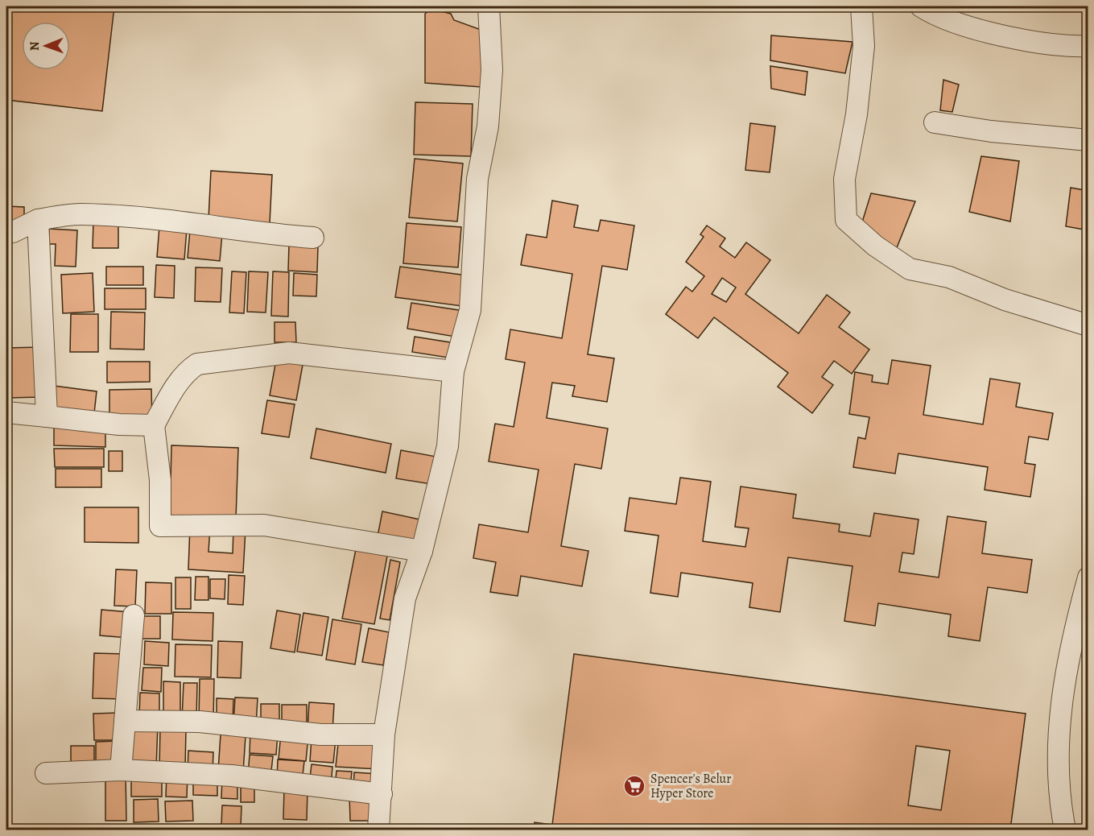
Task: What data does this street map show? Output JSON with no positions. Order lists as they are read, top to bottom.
{
  "places": {
    "supermarket": ["Spencer's Belur Hyper Store"]
  },
  "north": "left"
}
